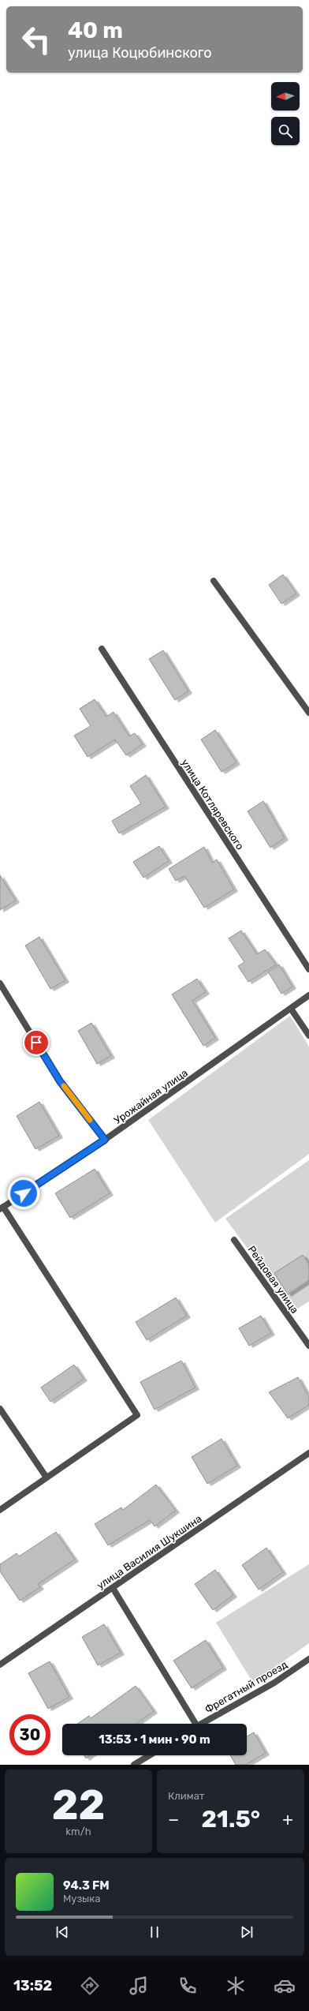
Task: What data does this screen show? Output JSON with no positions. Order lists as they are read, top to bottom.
{
  "streets": {
    "street": [
      "улица Котляревского",
      "Урожайная улица",
      "Рейдовая улица",
      "улица Василия Шукшина",
      "Фрегатный проезд"
    ]
  },
  "north": "left",
  "page": {
    "turn": ["40 m", "улица Коцюбинского"],
    "limit": "30",
    "trip": "13:53 · 1 мин · 90 m",
    "tile": [
      ["22", "km/h"],
      "Климат"
    ],
    "heat": ["−", "21.5°", "+"],
    "song": ["94.3 FM", "Музыка"],
    "tabs": "13:52"
  }
}
